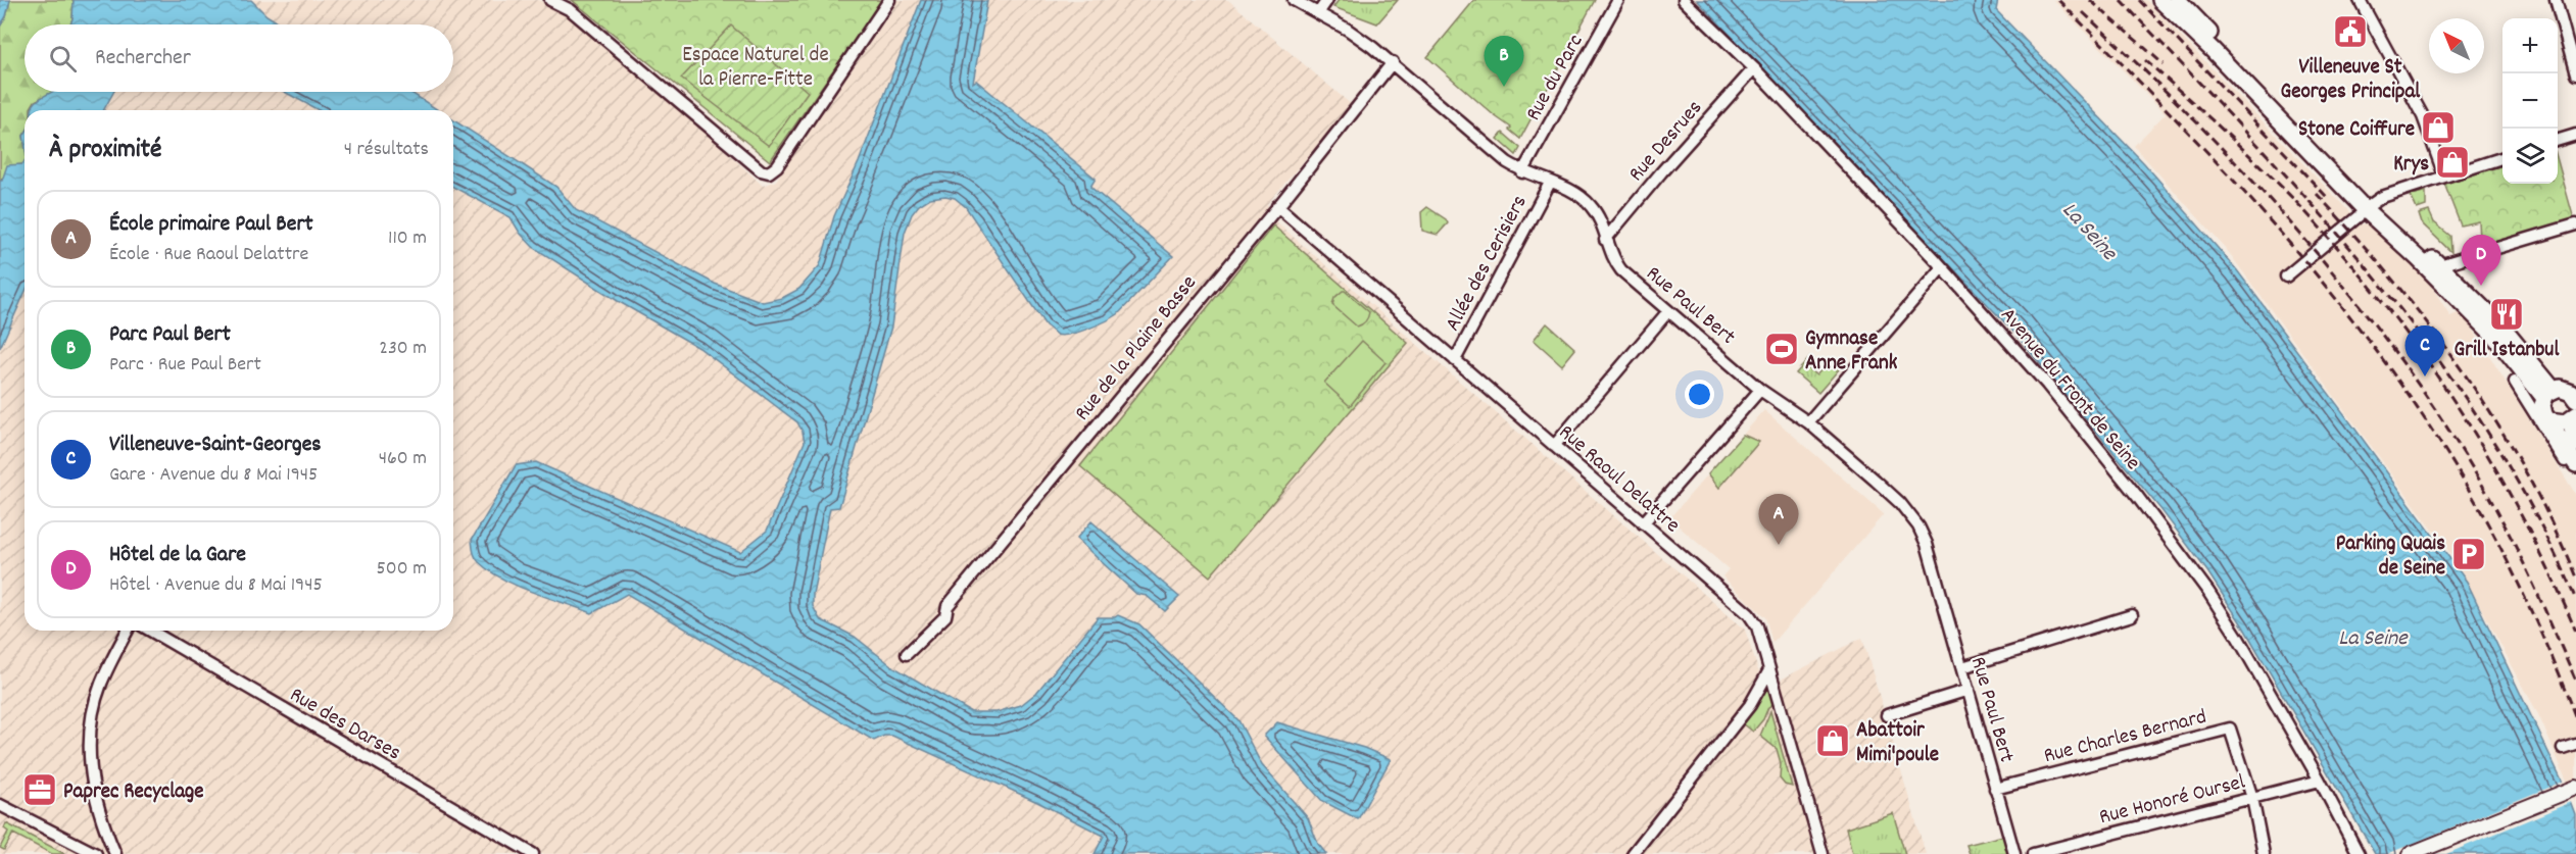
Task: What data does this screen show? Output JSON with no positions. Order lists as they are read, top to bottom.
{
  "streets": {
    "street": [
      "Rue du Parc",
      "Rue Desrues",
      "Allée des Cerisiers",
      "Rue Paul Bert",
      "Rue de la Plaine Basse",
      "Avenue du Front de Seine",
      "Rue Raoul Delattre",
      "Rue des Darses",
      "Rue Charles Bernard",
      "Rue Honoré Oursel"
    ]
  },
  "crossings": [
    ["Rue du Parc", "Rue Paul Bert"],
    ["Rue Desrues", "Rue Paul Bert"],
    ["Rue Desrues", "Avenue du Front de Seine"],
    ["Allée des Cerisiers", "Rue Paul Bert"],
    ["Allée des Cerisiers", "Rue Raoul Delattre"],
    ["Rue Paul Bert", "Rue de la Plaine Basse"],
    ["Rue Paul Bert", "Rue Charles Bernard"],
    ["Rue de la Plaine Basse", "Rue Raoul Delattre"],
    ["Avenue du Front de Seine", "Rue Honoré Oursel"],
    ["Rue Charles Bernard", "Rue Honoré Oursel"]
  ],
  "water": ["La Seine"],
  "parks": ["Espace Naturel de la Pierre-Fitte"],
  "places": {
    "public building": ["Villeneuve St Georges Principal"],
    "shop": ["Stone Coiffure", "Krys", "Abattoir Mimi'poule"],
    "restaurant": ["Grill Istanbul"],
    "sports": ["Gymnase Anne Frank"],
    "parking": ["Parking Quais de Seine"],
    "office": ["Paprec Recyclage"]
  },
  "north": "top left",
  "page": {
    "map_buttons": ["+", "−"],
    "search": "Rechercher",
    "pins": [
      "B",
      "D",
      "C",
      "A"
    ],
    "heading": ["À proximité", "4 résultats"],
    "list": [
      {
        "mark": "A",
        "name": "École primaire Paul Bert",
        "note": "École · Rue Raoul Delattre",
        "value": "110 m"
      },
      {
        "mark": "B",
        "name": "Parc Paul Bert",
        "note": "Parc · Rue Paul Bert",
        "value": "230 m"
      },
      {
        "mark": "C",
        "name": "Villeneuve-Saint-Georges",
        "note": "Gare · Avenue du 8 Mai 1945",
        "value": "460 m"
      },
      {
        "mark": "D",
        "name": "Hôtel de la Gare",
        "note": "Hôtel · Avenue du 8 Mai 1945",
        "value": "500 m"
      }
    ]
  }
}
